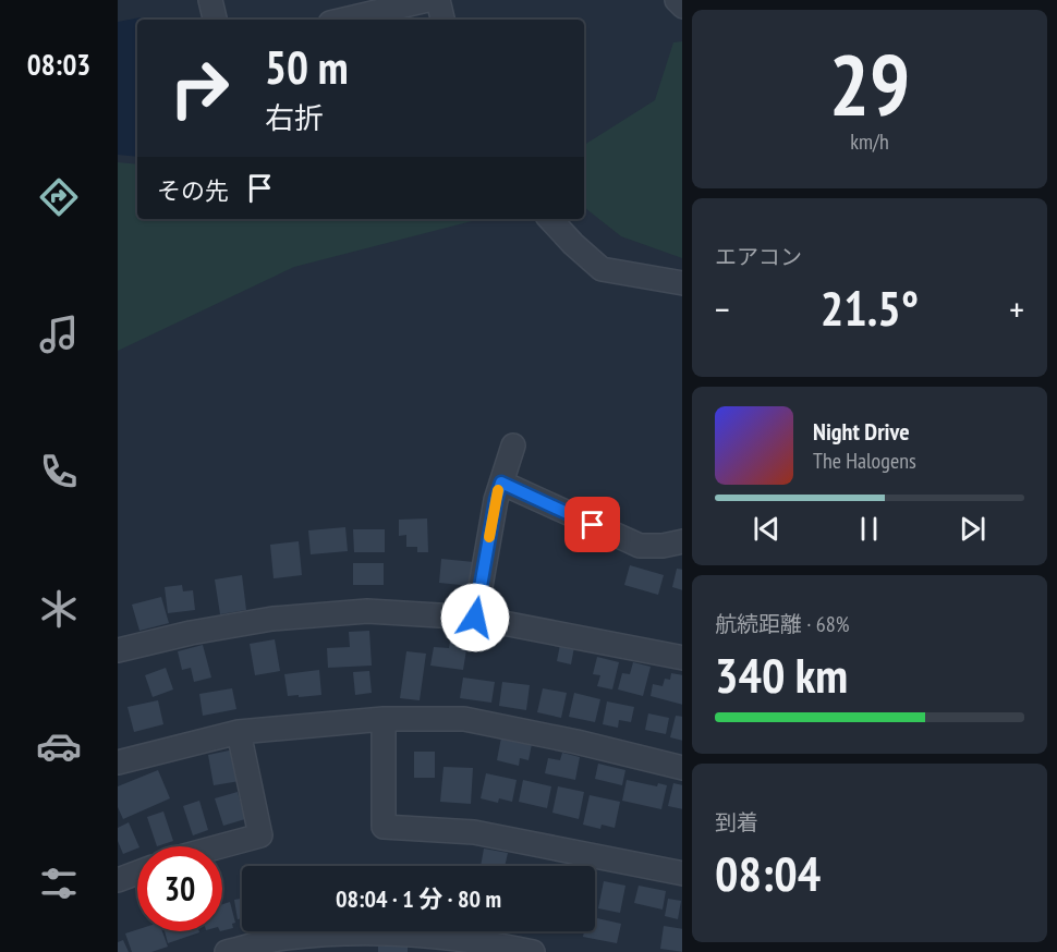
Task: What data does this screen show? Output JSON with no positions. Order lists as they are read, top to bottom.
{
  "page": {
    "tabs": "08:03",
    "tile": [
      ["29", "km/h"],
      "エアコン",
      ["航続距離 · 68%", "340 km"],
      ["到着", "08:04"]
    ],
    "turn": ["50 m", "右折"],
    "then": "その先",
    "heat": ["−", "21.5°", "+"],
    "song": ["Night Drive", "The Halogens"],
    "limit": "30",
    "trip": "08:04 · 1 分 · 80 m"
  }
}
